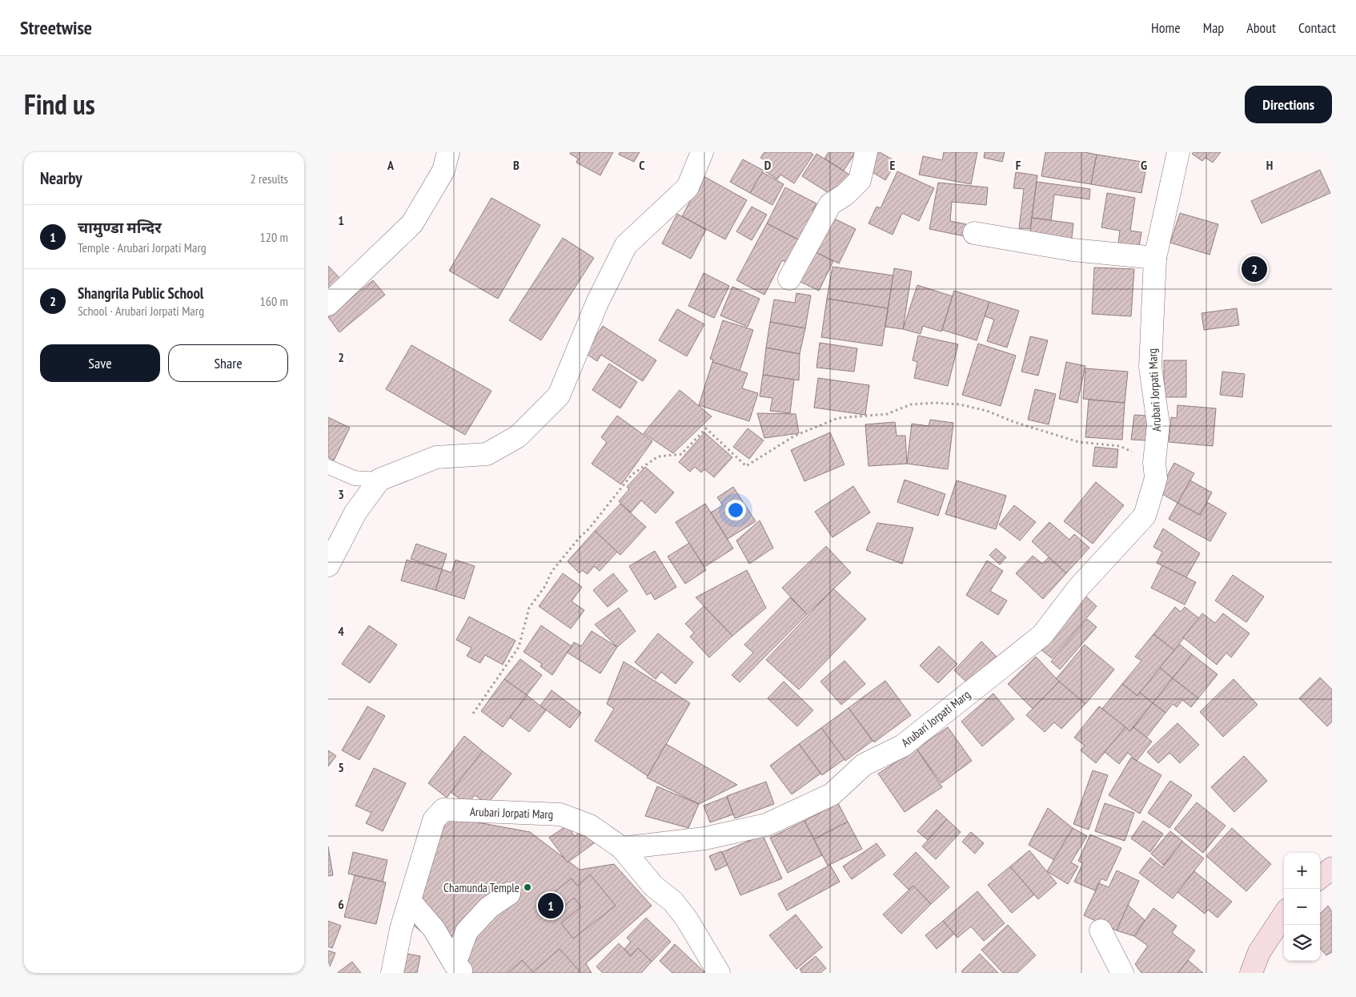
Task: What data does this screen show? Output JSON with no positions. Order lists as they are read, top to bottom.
{
  "streets": {
    "street": ["Arubari Jorpati Marg"]
  },
  "places": ["Chamunda Temple"],
  "page": {
    "header": "Streetwise",
    "nav": [
      "Home",
      "Map",
      "About",
      "Contact"
    ],
    "title": "Find us",
    "buttons": [
      "Directions",
      ["Save", "Share"]
    ],
    "heading": ["Nearby", "2 results"],
    "list": [
      {
        "mark": "1",
        "name": "चामुण्डा मन्दिर",
        "note": "Temple · Arubari Jorpati Marg",
        "value": "120 m"
      },
      {
        "mark": "2",
        "name": "Shangrila Public School",
        "note": "School · Arubari Jorpati Marg",
        "value": "160 m"
      }
    ],
    "pins": ["2", "1"],
    "map_buttons": ["+", "−"]
  },
  "grid": {
    "columns": [
      "A",
      "B",
      "C",
      "D",
      "E",
      "F",
      "G",
      "H"
    ],
    "rows": [
      "1",
      "2",
      "3",
      "4",
      "5",
      "6"
    ]
  }
}
